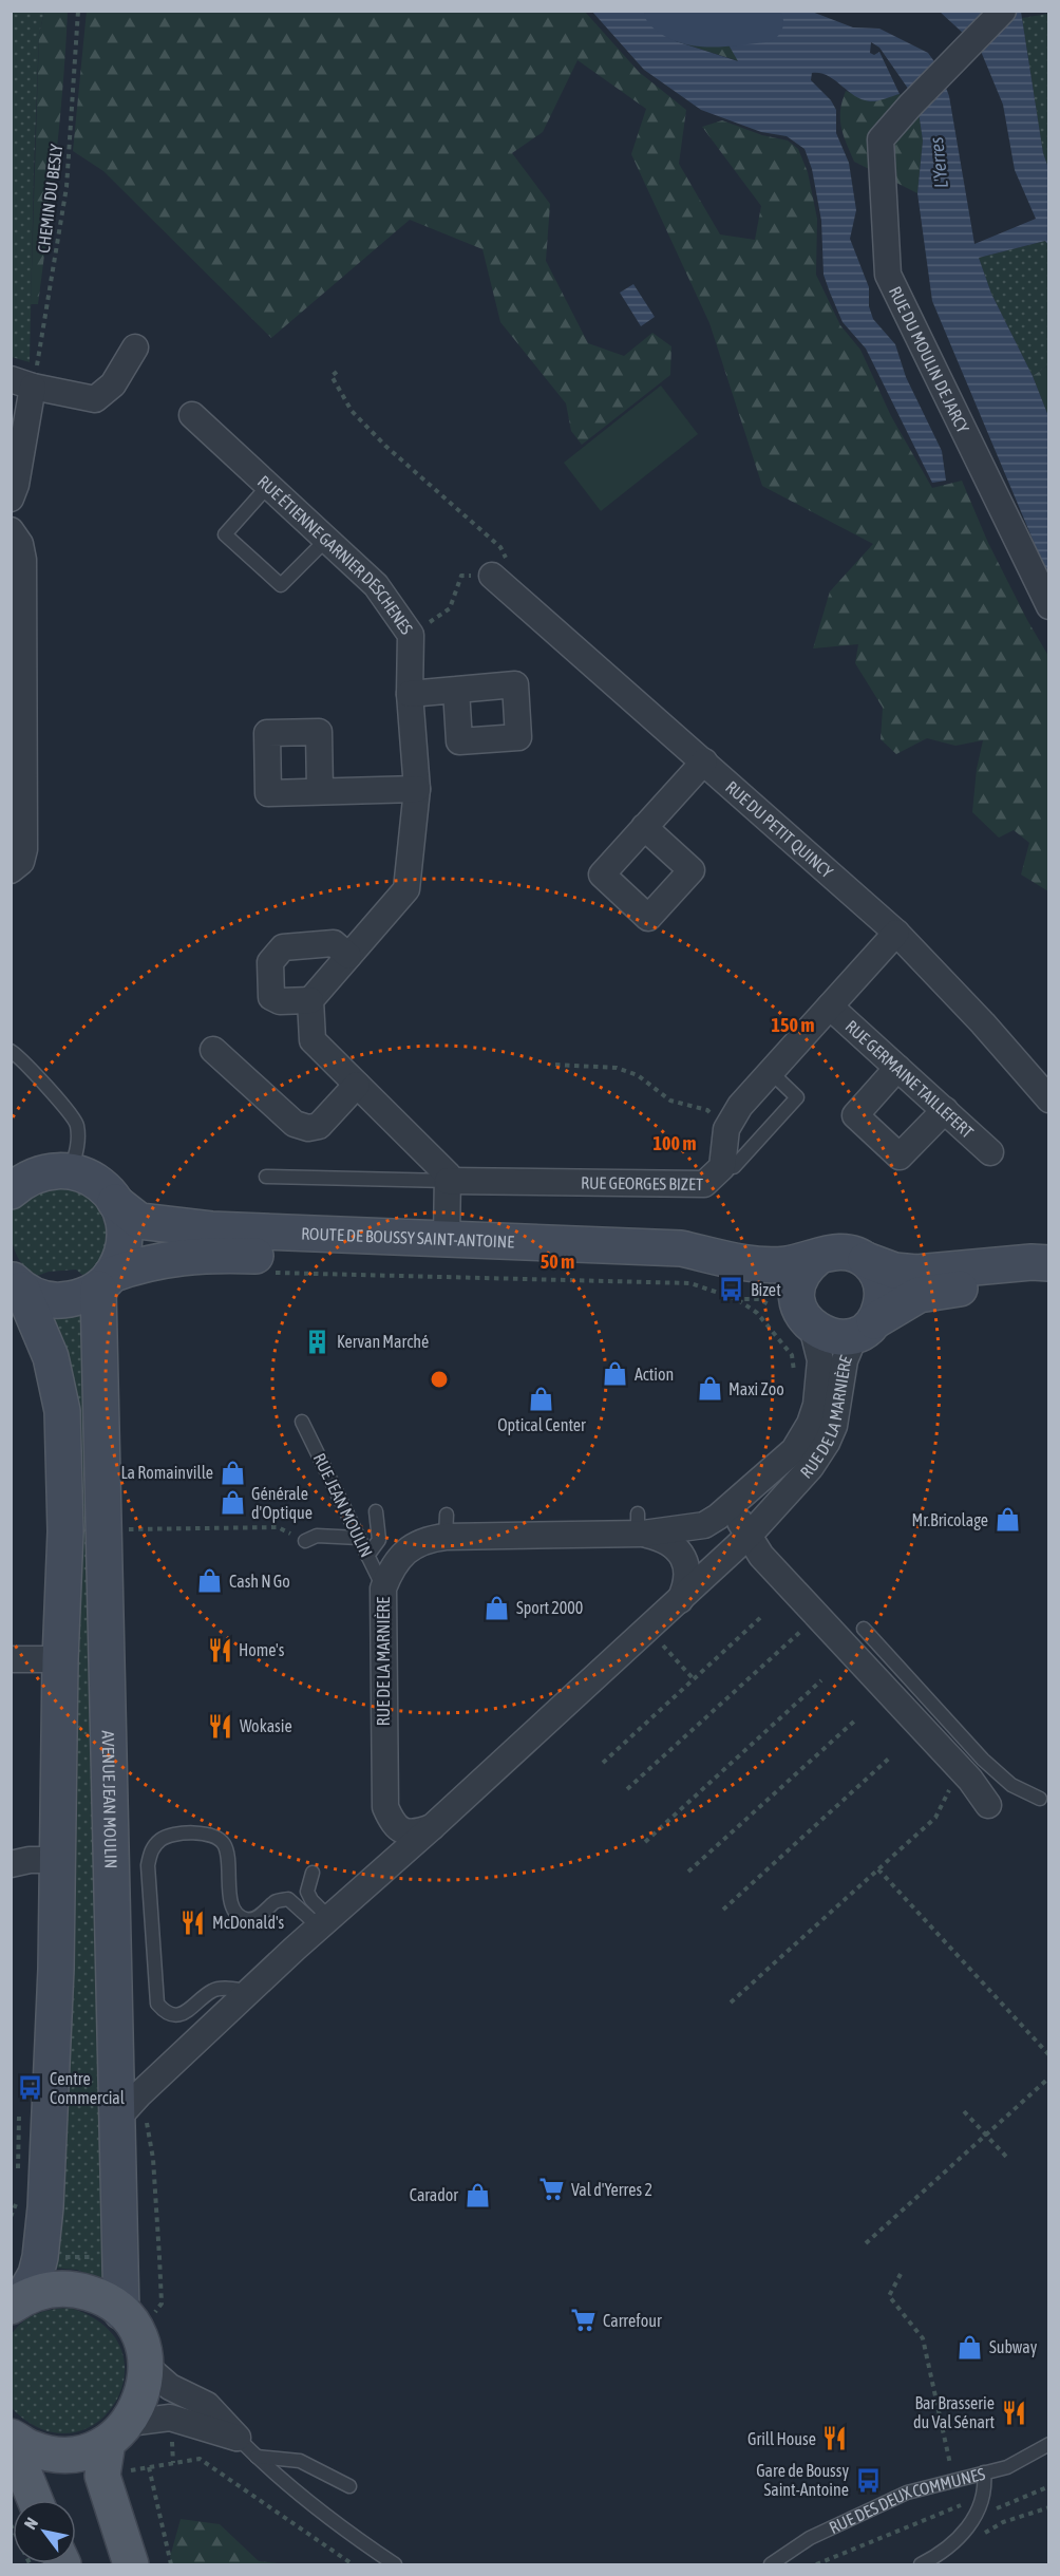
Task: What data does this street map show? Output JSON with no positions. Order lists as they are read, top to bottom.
{
  "streets": {
    "main road": ["ROUTE DE BOUSSY SAINT-ANTOINE", "AVENUE JEAN MOULIN"],
    "street": [
      "RUE DU MOULIN DE JARCY",
      "RUE ÉTIENNE GARNIER DESCHENES",
      "RUE DU PETIT QUINCY",
      "RUE GERMAINE TAILLEFERT",
      "RUE GEORGES BIZET",
      "RUE DE LA MARNIÈRE"
    ],
    "lane": ["RUE JEAN MOULIN", "RUE DES DEUX COMMUNES"],
    "path": ["CHEMIN DU BESLY"]
  },
  "crossings": [
    ["RUE DU PETIT QUINCY", "RUE GEORGES BIZET"],
    ["RUE GERMAINE TAILLEFERT", "RUE GEORGES BIZET"],
    ["ROUTE DE BOUSSY SAINT-ANTOINE", "RUE DE LA MARNIÈRE"],
    ["ROUTE DE BOUSSY SAINT-ANTOINE", "AVENUE JEAN MOULIN"],
    ["RUE DE LA MARNIÈRE", "RUE JEAN MOULIN"],
    ["RUE DE LA MARNIÈRE", "AVENUE JEAN MOULIN"]
  ],
  "water": ["L'Yerres"],
  "places": {
    "bus stop": ["Bizet", "Centre Commercial", "Gare de Boussy Saint-Antoine"],
    "building": ["Kervan Marché"],
    "shop": [
      "Action",
      "Maxi Zoo",
      "Optical Center",
      "La Romainville",
      "Générale d'Optique",
      "Mr.Bricolage",
      "Cash N Go",
      "Sport 2000",
      "Carador",
      "Subway"
    ],
    "restaurant": [
      "Home's",
      "Wokasie",
      "McDonald's",
      "Bar Brasserie du Val Sénart",
      "Grill House"
    ],
    "supermarket": ["Val d'Yerres 2", "Carrefour"]
  },
  "north": "top left",
  "rings": ["150 m", "100 m", "50 m"]
}
